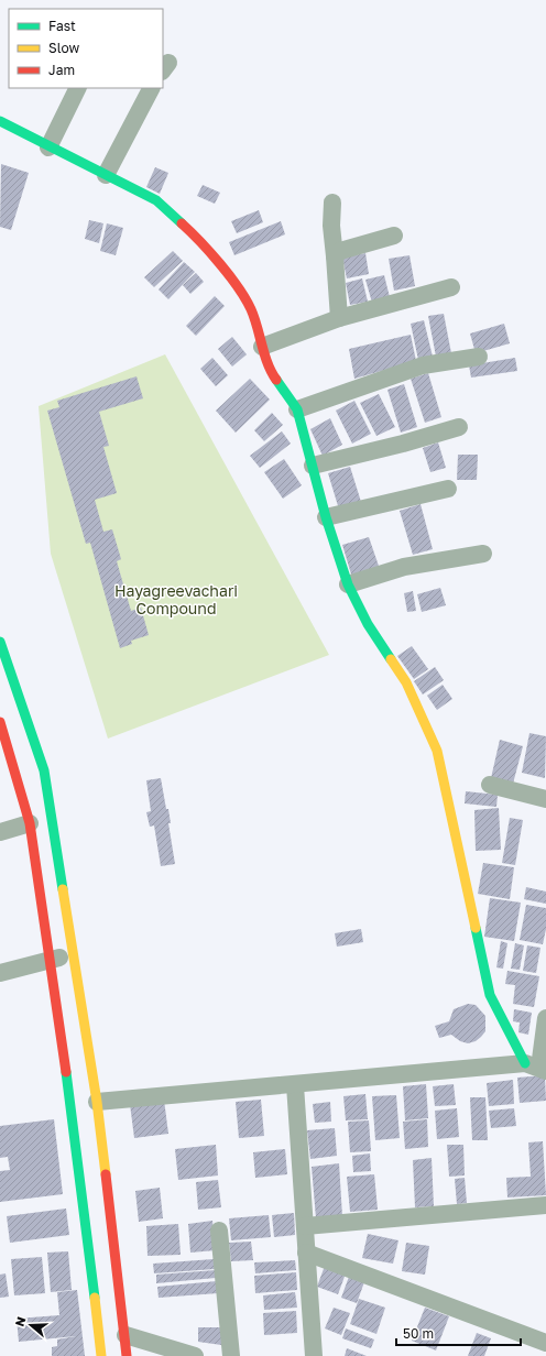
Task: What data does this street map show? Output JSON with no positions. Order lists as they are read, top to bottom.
{
  "parks": ["Hayagreevachari Compound"],
  "legend": ["Fast", "Slow", "Jam"],
  "scale_bar": "50 m",
  "north": "left"
}
